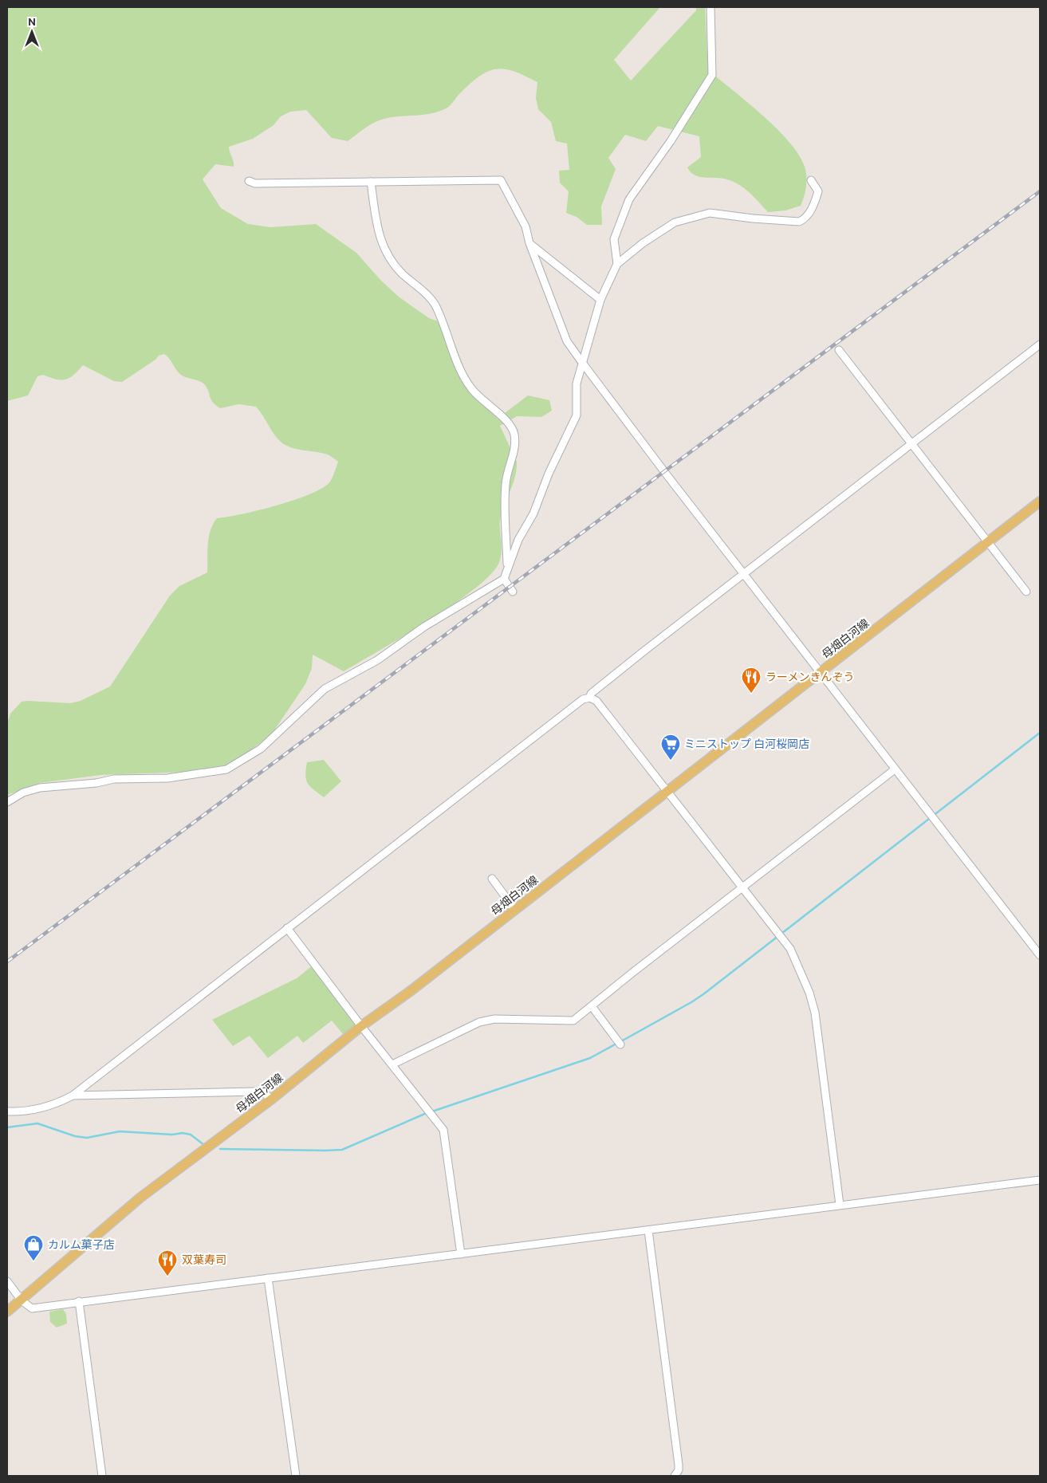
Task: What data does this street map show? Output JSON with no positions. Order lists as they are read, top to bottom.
{
  "streets": {
    "main road": ["母畑白河線"]
  },
  "places": {
    "restaurant": ["ラーメンきんぞう", "双葉寿司"],
    "supermarket": ["ミニストップ 白河桜岡店"],
    "shop": ["カルム菓子店"]
  },
  "north": "top"
}
